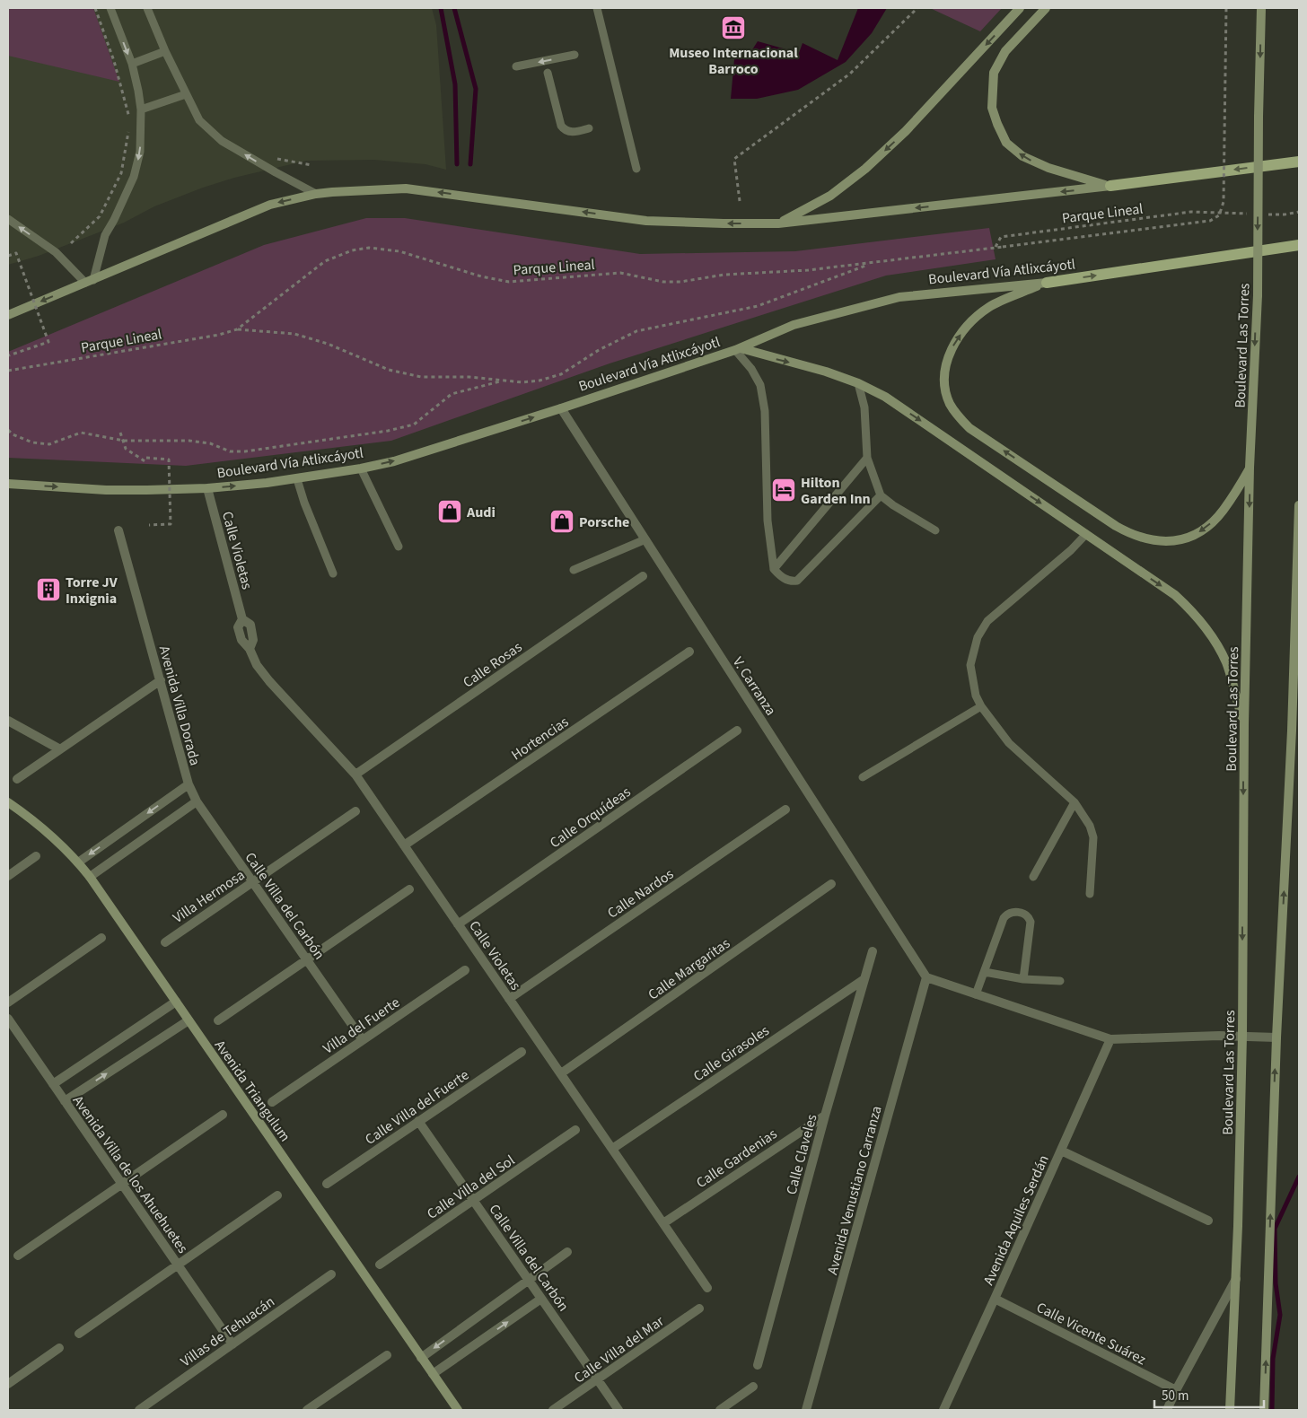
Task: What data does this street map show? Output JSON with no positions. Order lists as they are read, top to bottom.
{
  "streets": {
    "main road": ["Boulevard Vía Atlixcáyotl", "Boulevard Las Torres", "Avenida Triangulum"],
    "street": [
      "Calle Violetas",
      "Calle Rosas",
      "V. Carranza",
      "Avenida Villa Dorada",
      "Hortencias",
      "Calle Orquídeas",
      "Calle Nardos",
      "Villa Hermosa",
      "Calle Villa del Carbón",
      "Calle Margaritas",
      "Villa del Fuerte",
      "Calle Girasoles",
      "Calle Villa del Fuerte",
      "Calle Claveles",
      "Calle Gardenias",
      "Avenida Villa de los Ahuehuetes",
      "Calle Villa del Sol",
      "Avenida Venustiano Carranza",
      "Avenida Aquiles Serdán",
      "Villas de Tehuacán",
      "Calle Vicente Suárez",
      "Calle Villa del Mar"
    ],
    "path": ["Parque Lineal"]
  },
  "crossings": [
    ["Boulevard Vía Atlixcáyotl", "Calle Violetas"],
    ["Boulevard Vía Atlixcáyotl", "V. Carranza"],
    ["Calle Violetas", "Calle Rosas"],
    ["Calle Violetas", "Hortencias"],
    ["Calle Violetas", "Calle Orquídeas"],
    ["Calle Violetas", "Calle Nardos"],
    ["Calle Violetas", "Calle Margaritas"],
    ["Calle Violetas", "Calle Girasoles"],
    ["Calle Violetas", "Calle Gardenias"],
    ["V. Carranza", "Avenida Venustiano Carranza"],
    ["Avenida Villa Dorada", "Calle Villa del Carbón"],
    ["Avenida Villa Dorada", "Avenida Triangulum"],
    ["Villa Hermosa", "Calle Villa del Carbón"],
    ["Calle Villa del Carbón", "Villa del Fuerte"],
    ["Calle Villa del Carbón", "Calle Villa del Fuerte"],
    ["Calle Villa del Carbón", "Calle Villa del Sol"],
    ["Calle Villa del Carbón", "Calle Villa del Mar"],
    ["Calle Girasoles", "Calle Claveles"],
    ["Calle Claveles", "Calle Gardenias"],
    ["Avenida Villa de los Ahuehuetes", "Villas de Tehuacán"],
    ["Avenida Aquiles Serdán", "Calle Vicente Suárez"]
  ],
  "places": {
    "museum": ["Museo Internacional Barroco"],
    "hotel": ["Hilton Garden Inn"],
    "shop": ["Audi", "Porsche"],
    "building": ["Torre JV Inxignia"]
  },
  "scale_bar": "50 m"
}
